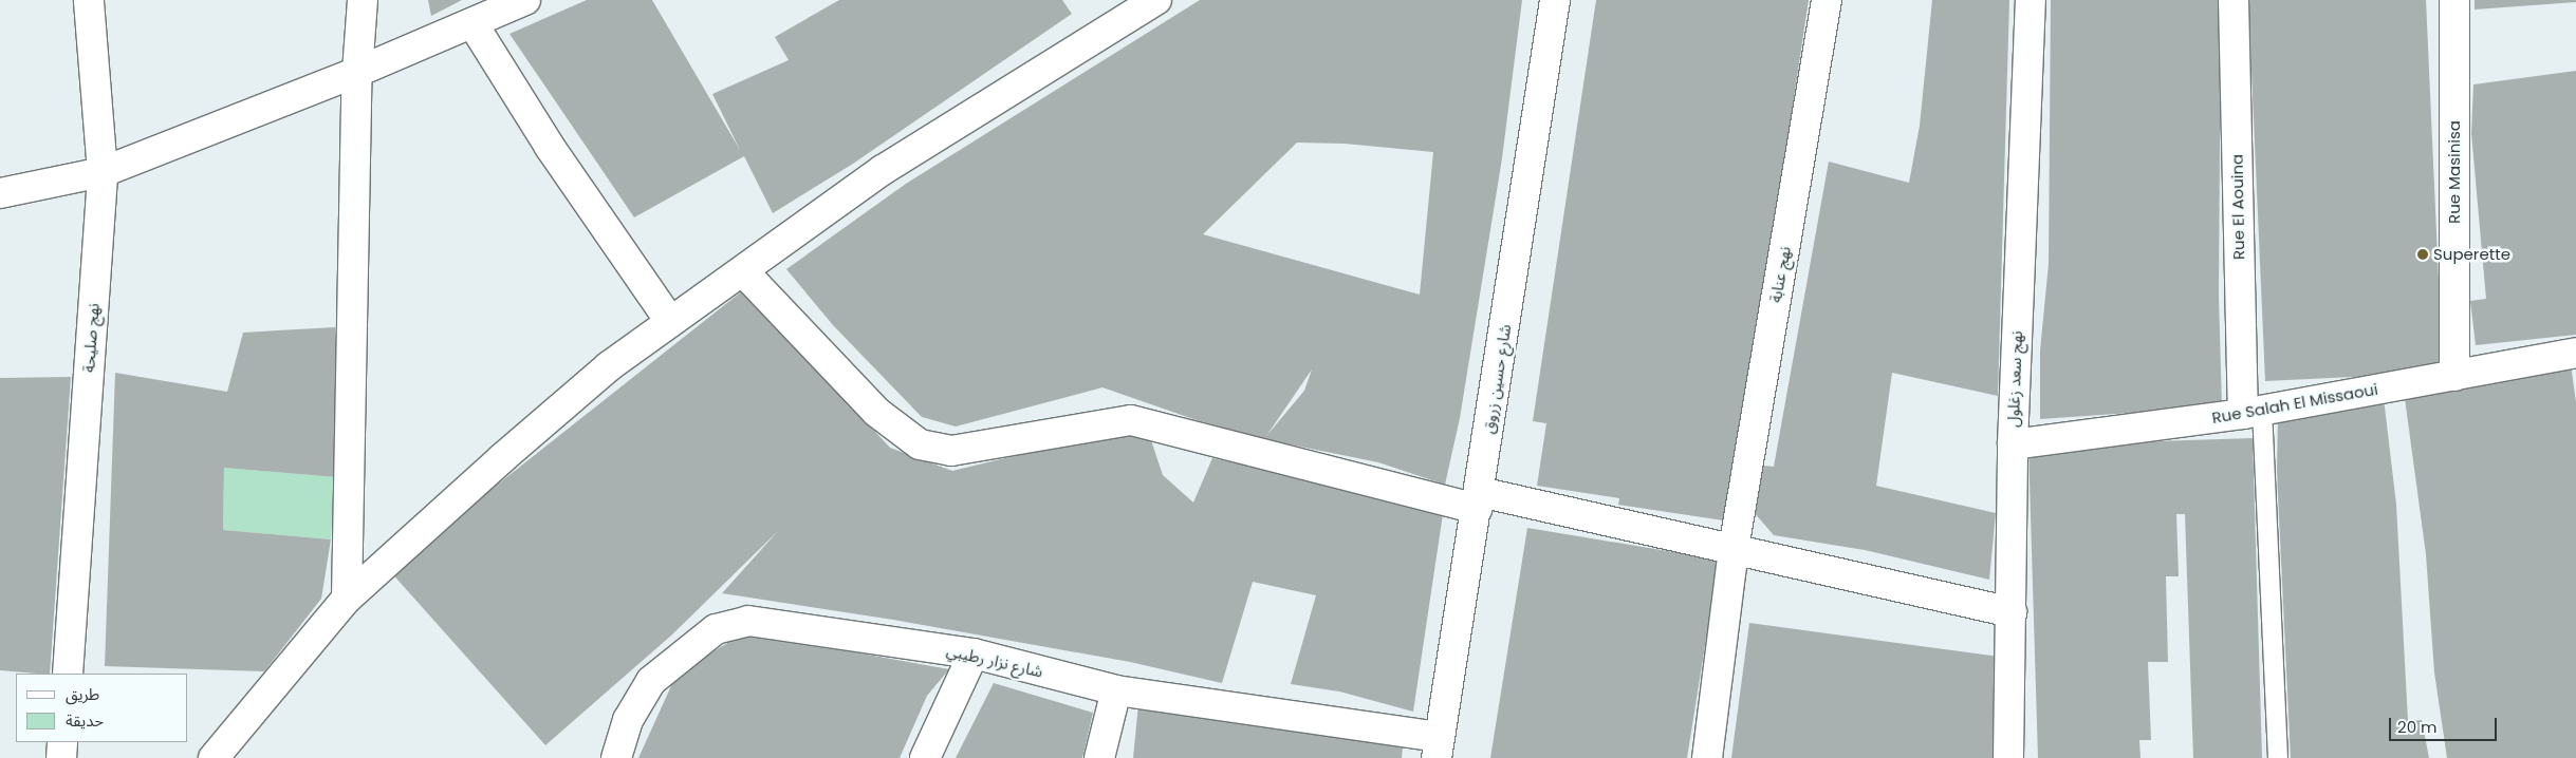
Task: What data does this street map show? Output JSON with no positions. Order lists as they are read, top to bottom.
{
  "streets": {
    "street": [
      "Rue Masinisa",
      "Rue El Aouina",
      "نهج عنابة",
      "نهج صليحة",
      "شارع حسين زروق",
      "نهج سعد زغلول",
      "Rue Salah El Missaoui",
      "شارع نزار رطيبي"
    ]
  },
  "crossings": [
    ["Rue Masinisa", "Rue Salah El Missaoui"],
    ["Rue El Aouina", "Rue Salah El Missaoui"],
    ["شارع حسين زروق", "شارع نزار رطيبي"],
    ["نهج سعد زغلول", "Rue Salah El Missaoui"]
  ],
  "places": ["Superette"],
  "legend": ["طريق", "حديقة"],
  "scale_bar": "20 m"
}
